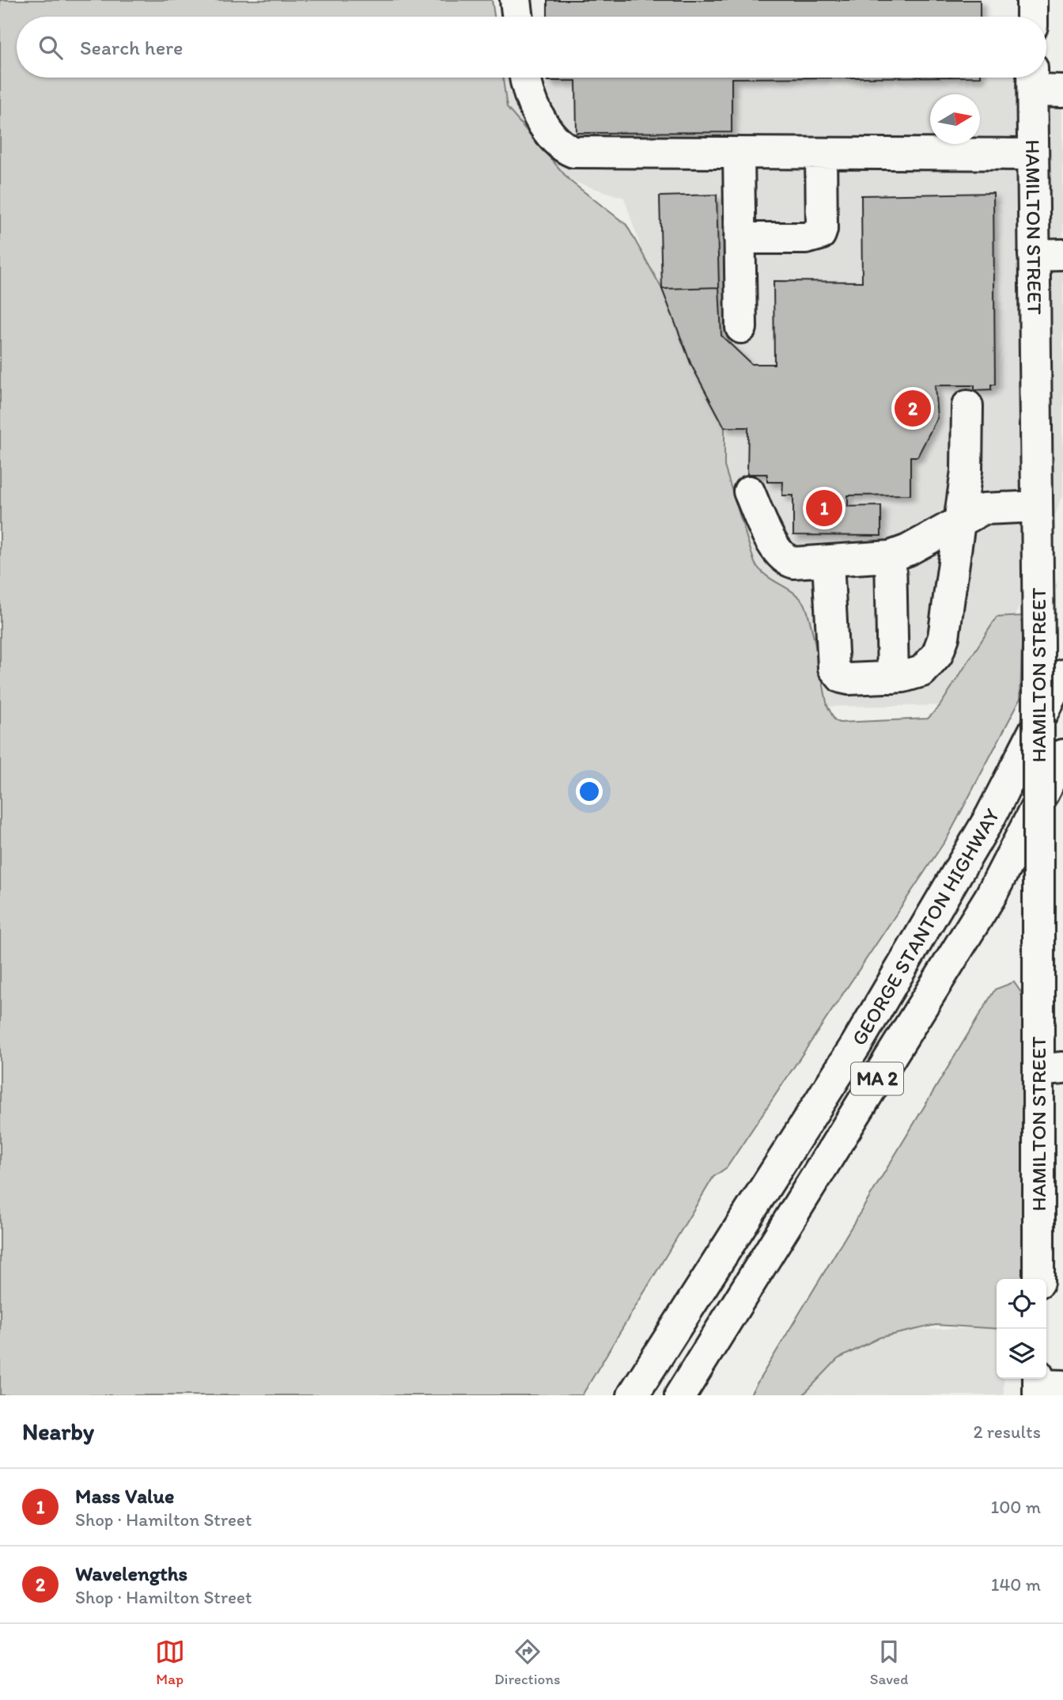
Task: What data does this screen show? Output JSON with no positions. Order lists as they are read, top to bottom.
{
  "streets": {
    "main road": ["HAMILTON STREET", "GEORGE STANTON HIGHWAY", "MA 2"]
  },
  "north": "right",
  "page": {
    "search": "Search here",
    "pins": ["2", "1"],
    "heading": ["Nearby", "2 results"],
    "list": [
      {
        "mark": "1",
        "name": "Mass Value",
        "note": "Shop · Hamilton Street",
        "value": "100 m"
      },
      {
        "mark": "2",
        "name": "Wavelengths",
        "note": "Shop · Hamilton Street",
        "value": "140 m"
      }
    ],
    "nav": ["Map", "Directions", "Saved"]
  }
}
